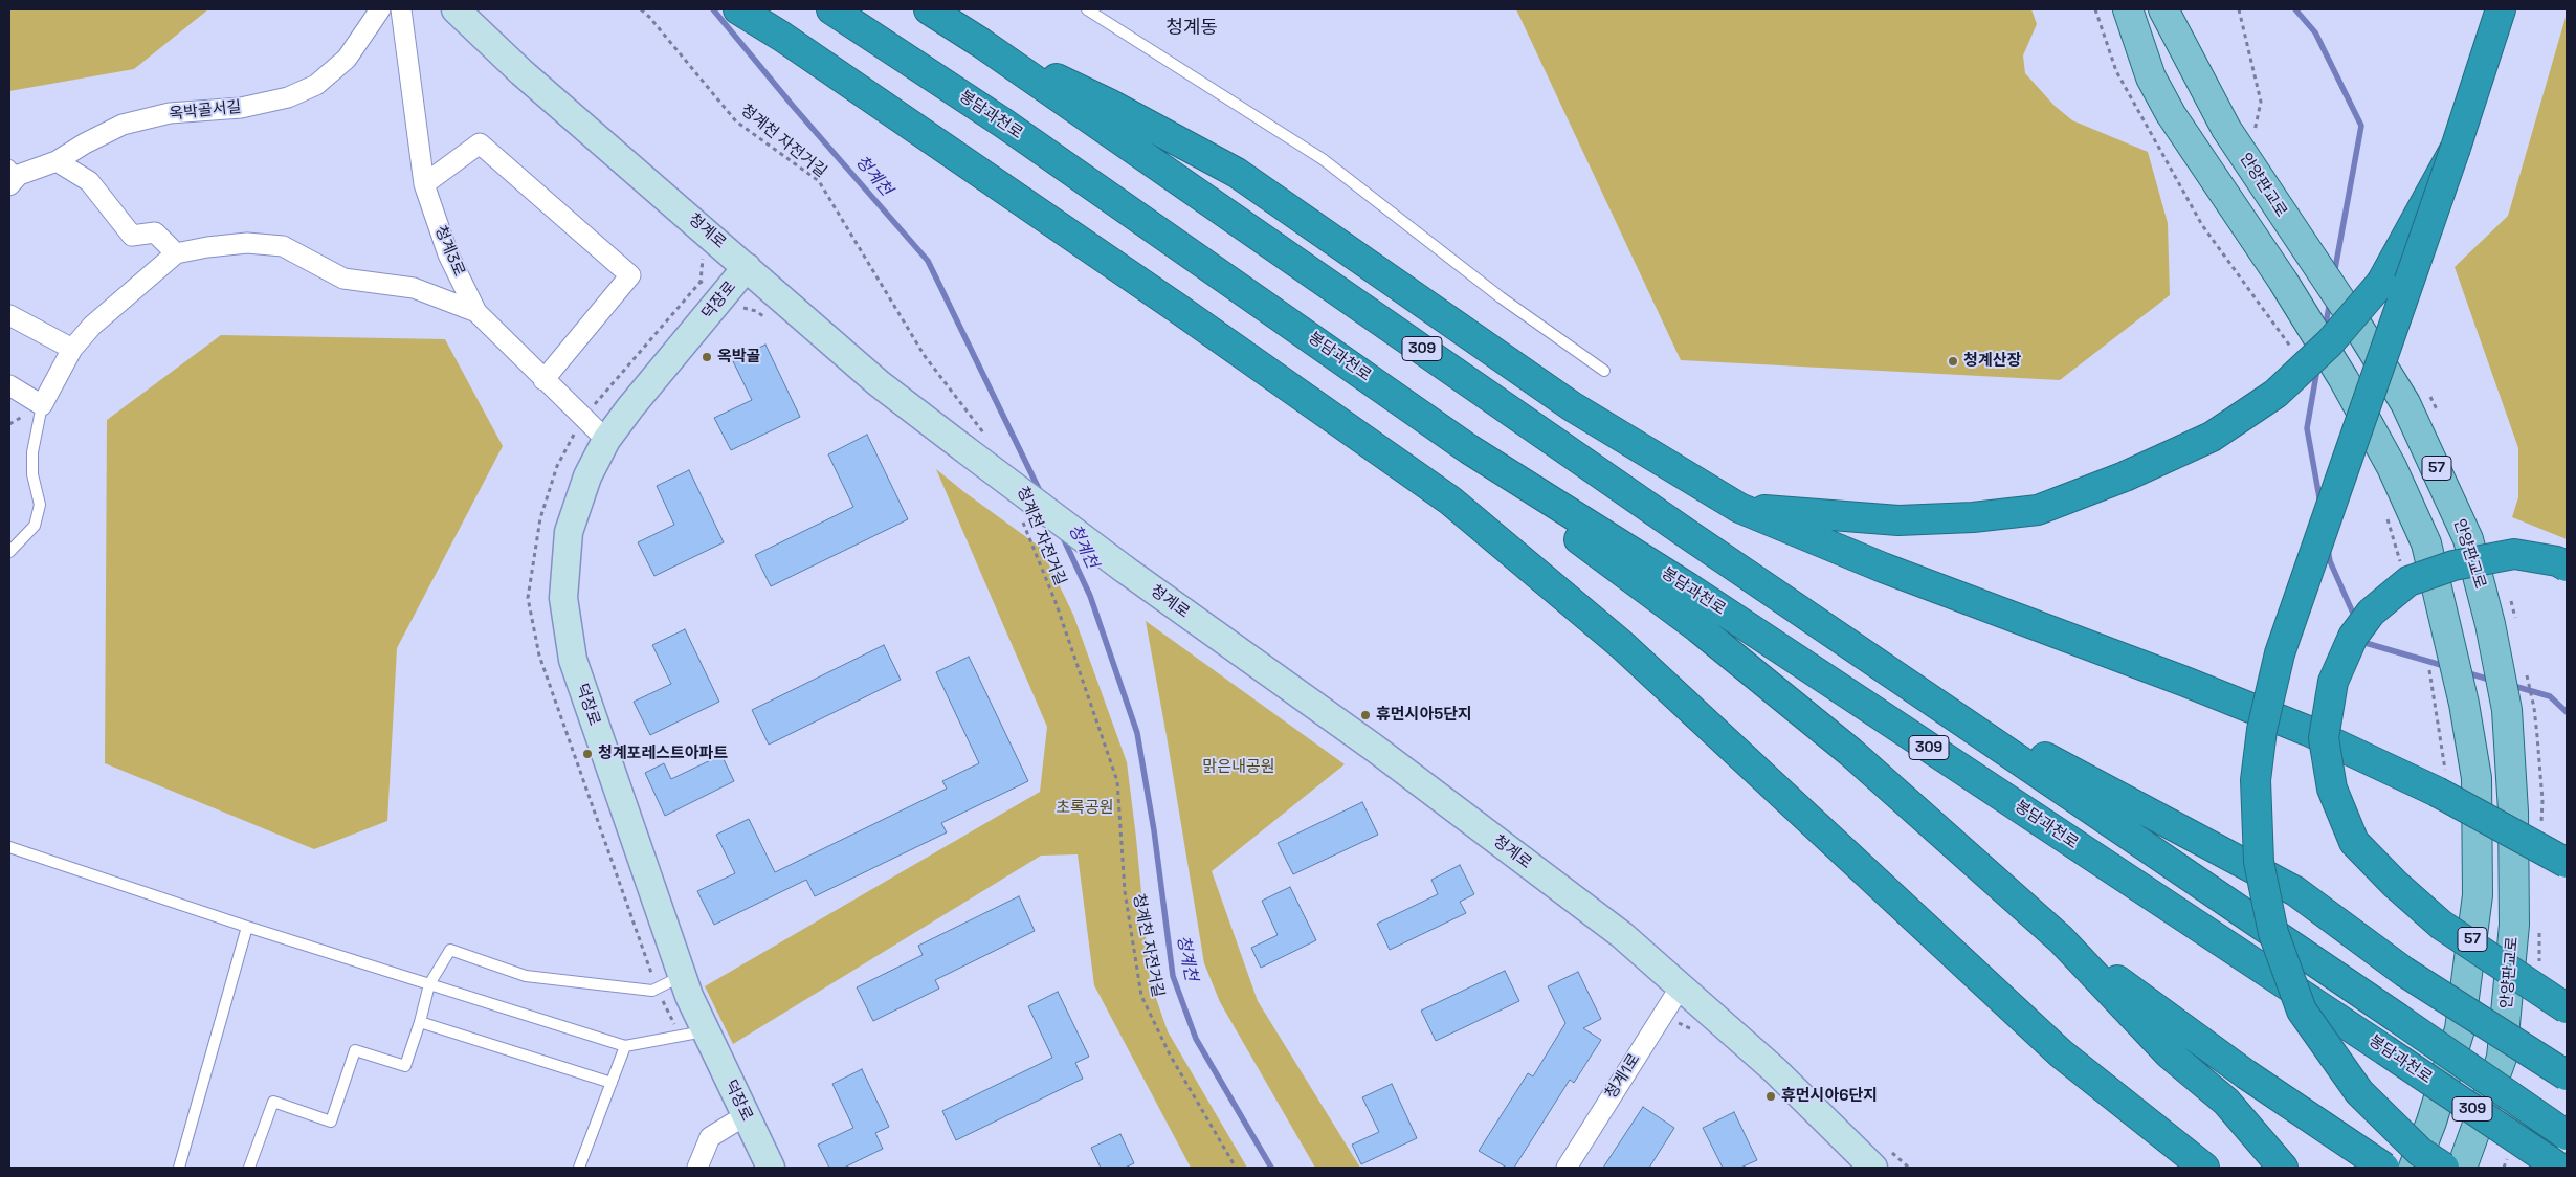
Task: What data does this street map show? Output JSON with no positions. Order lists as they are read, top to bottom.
{
  "streets": {
    "highway": ["봉담과천로", "309"],
    "main road": ["안양판교로", "57"],
    "street": [
      "옥박골서길",
      "청계로",
      "청계3로",
      "덕장로",
      "청계1로"
    ],
    "path": ["청계천 자전거길"]
  },
  "crossings": [
    ["청계천 자전거길", "청계로"],
    ["청계로", "덕장로"],
    ["청계로", "청계1로"],
    ["청계3로", "덕장로"]
  ],
  "districts": ["청계동"],
  "water": ["청계천"],
  "parks": ["맑은내공원", "초록공원"],
  "places": [
    "옥박골",
    "청계산장",
    "휴먼시아5단지",
    "청계포레스트아파트",
    "휴먼시아6단지"
  ]
}
